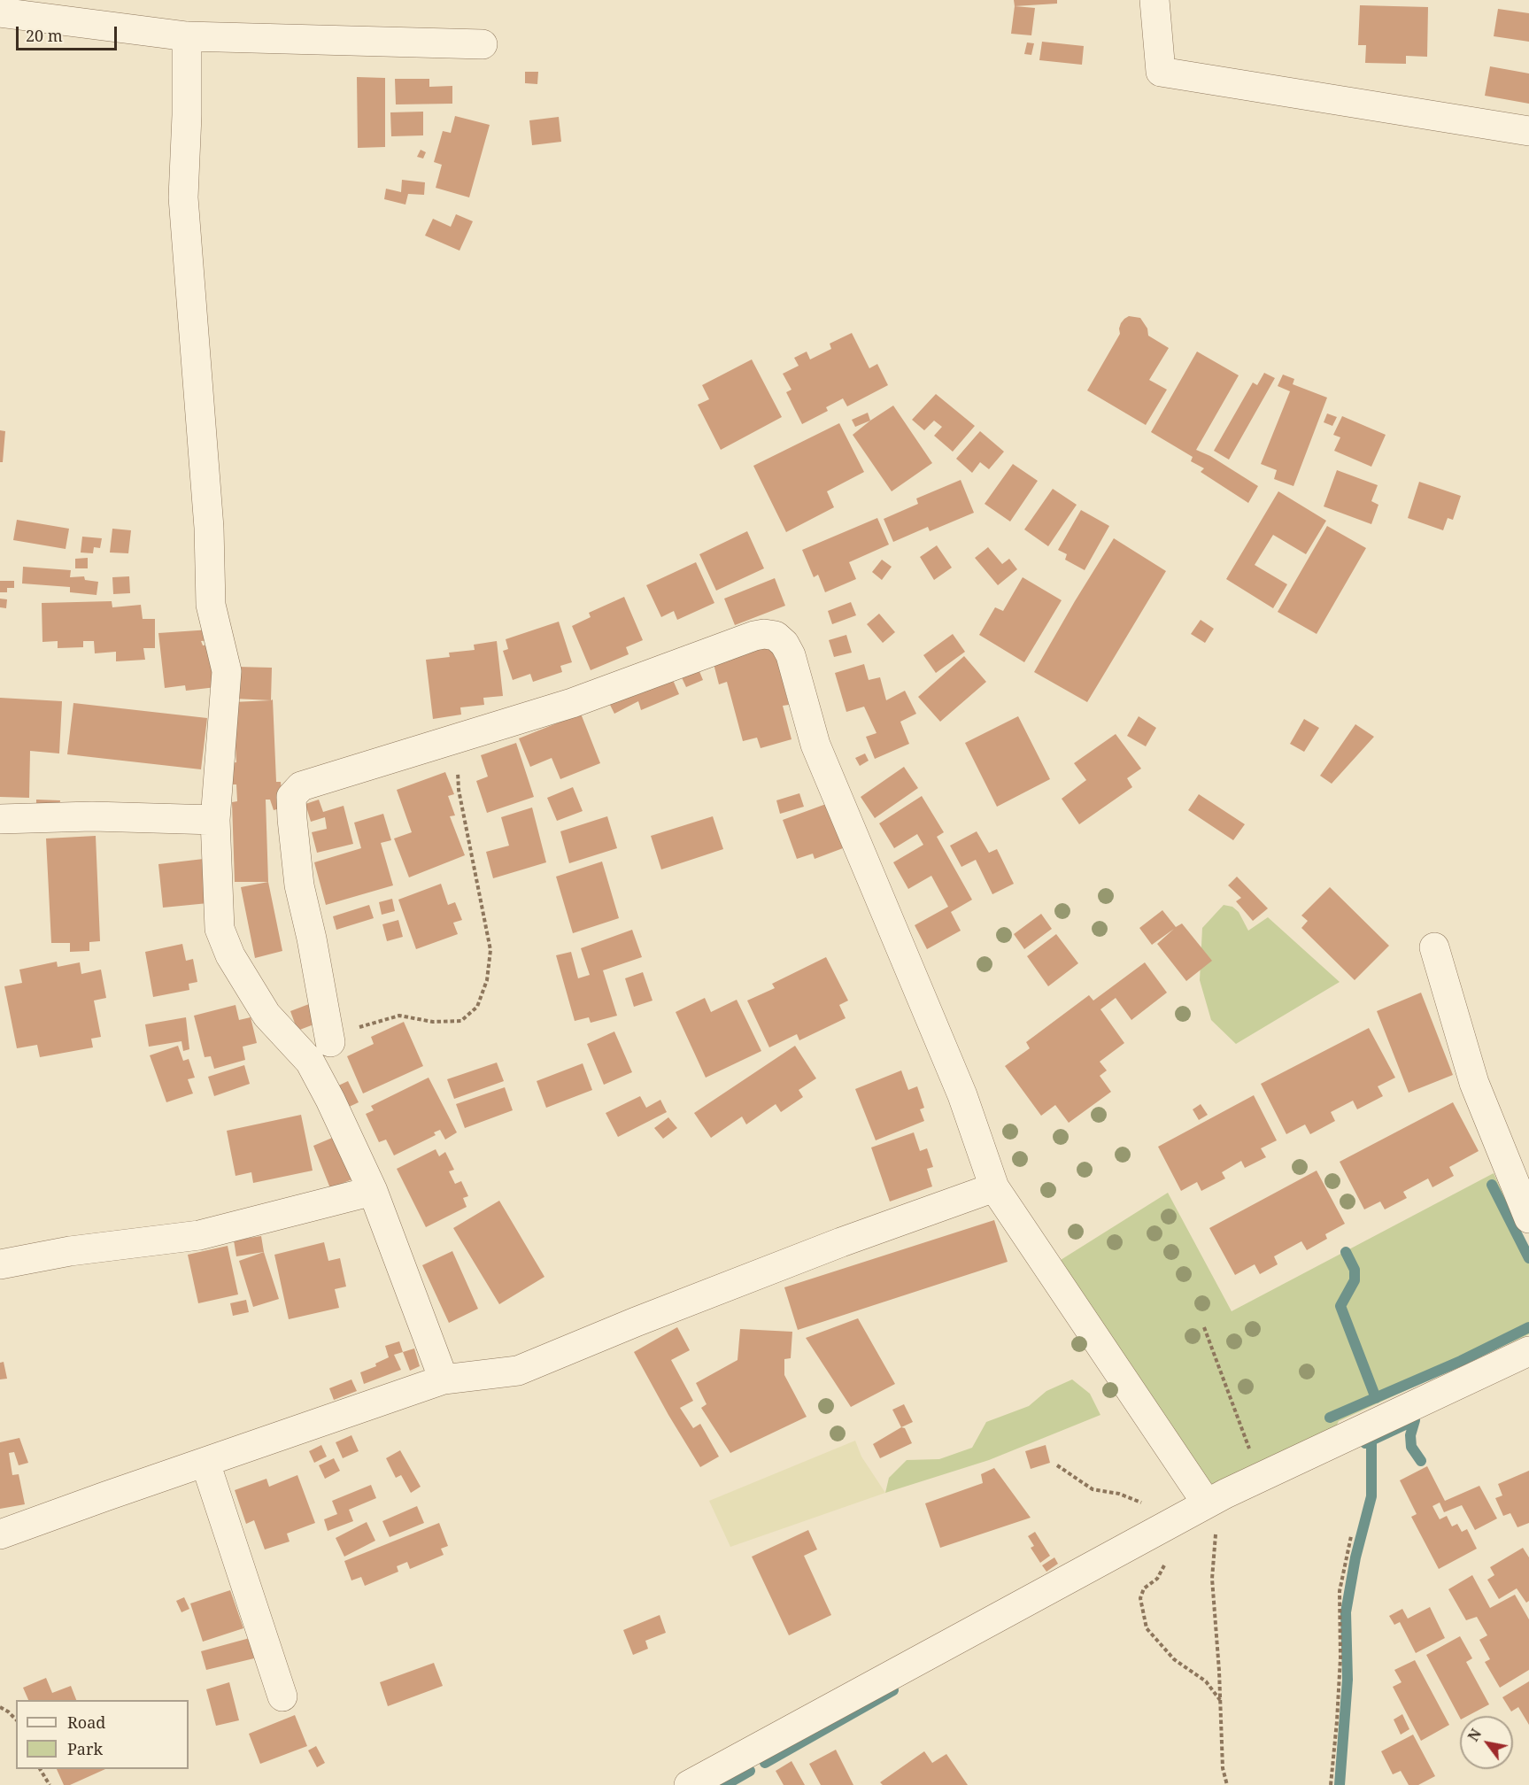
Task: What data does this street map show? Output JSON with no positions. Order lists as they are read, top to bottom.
{
  "legend": ["Road", "Park"],
  "scale_bar": "20 m",
  "north": "top left"
}
